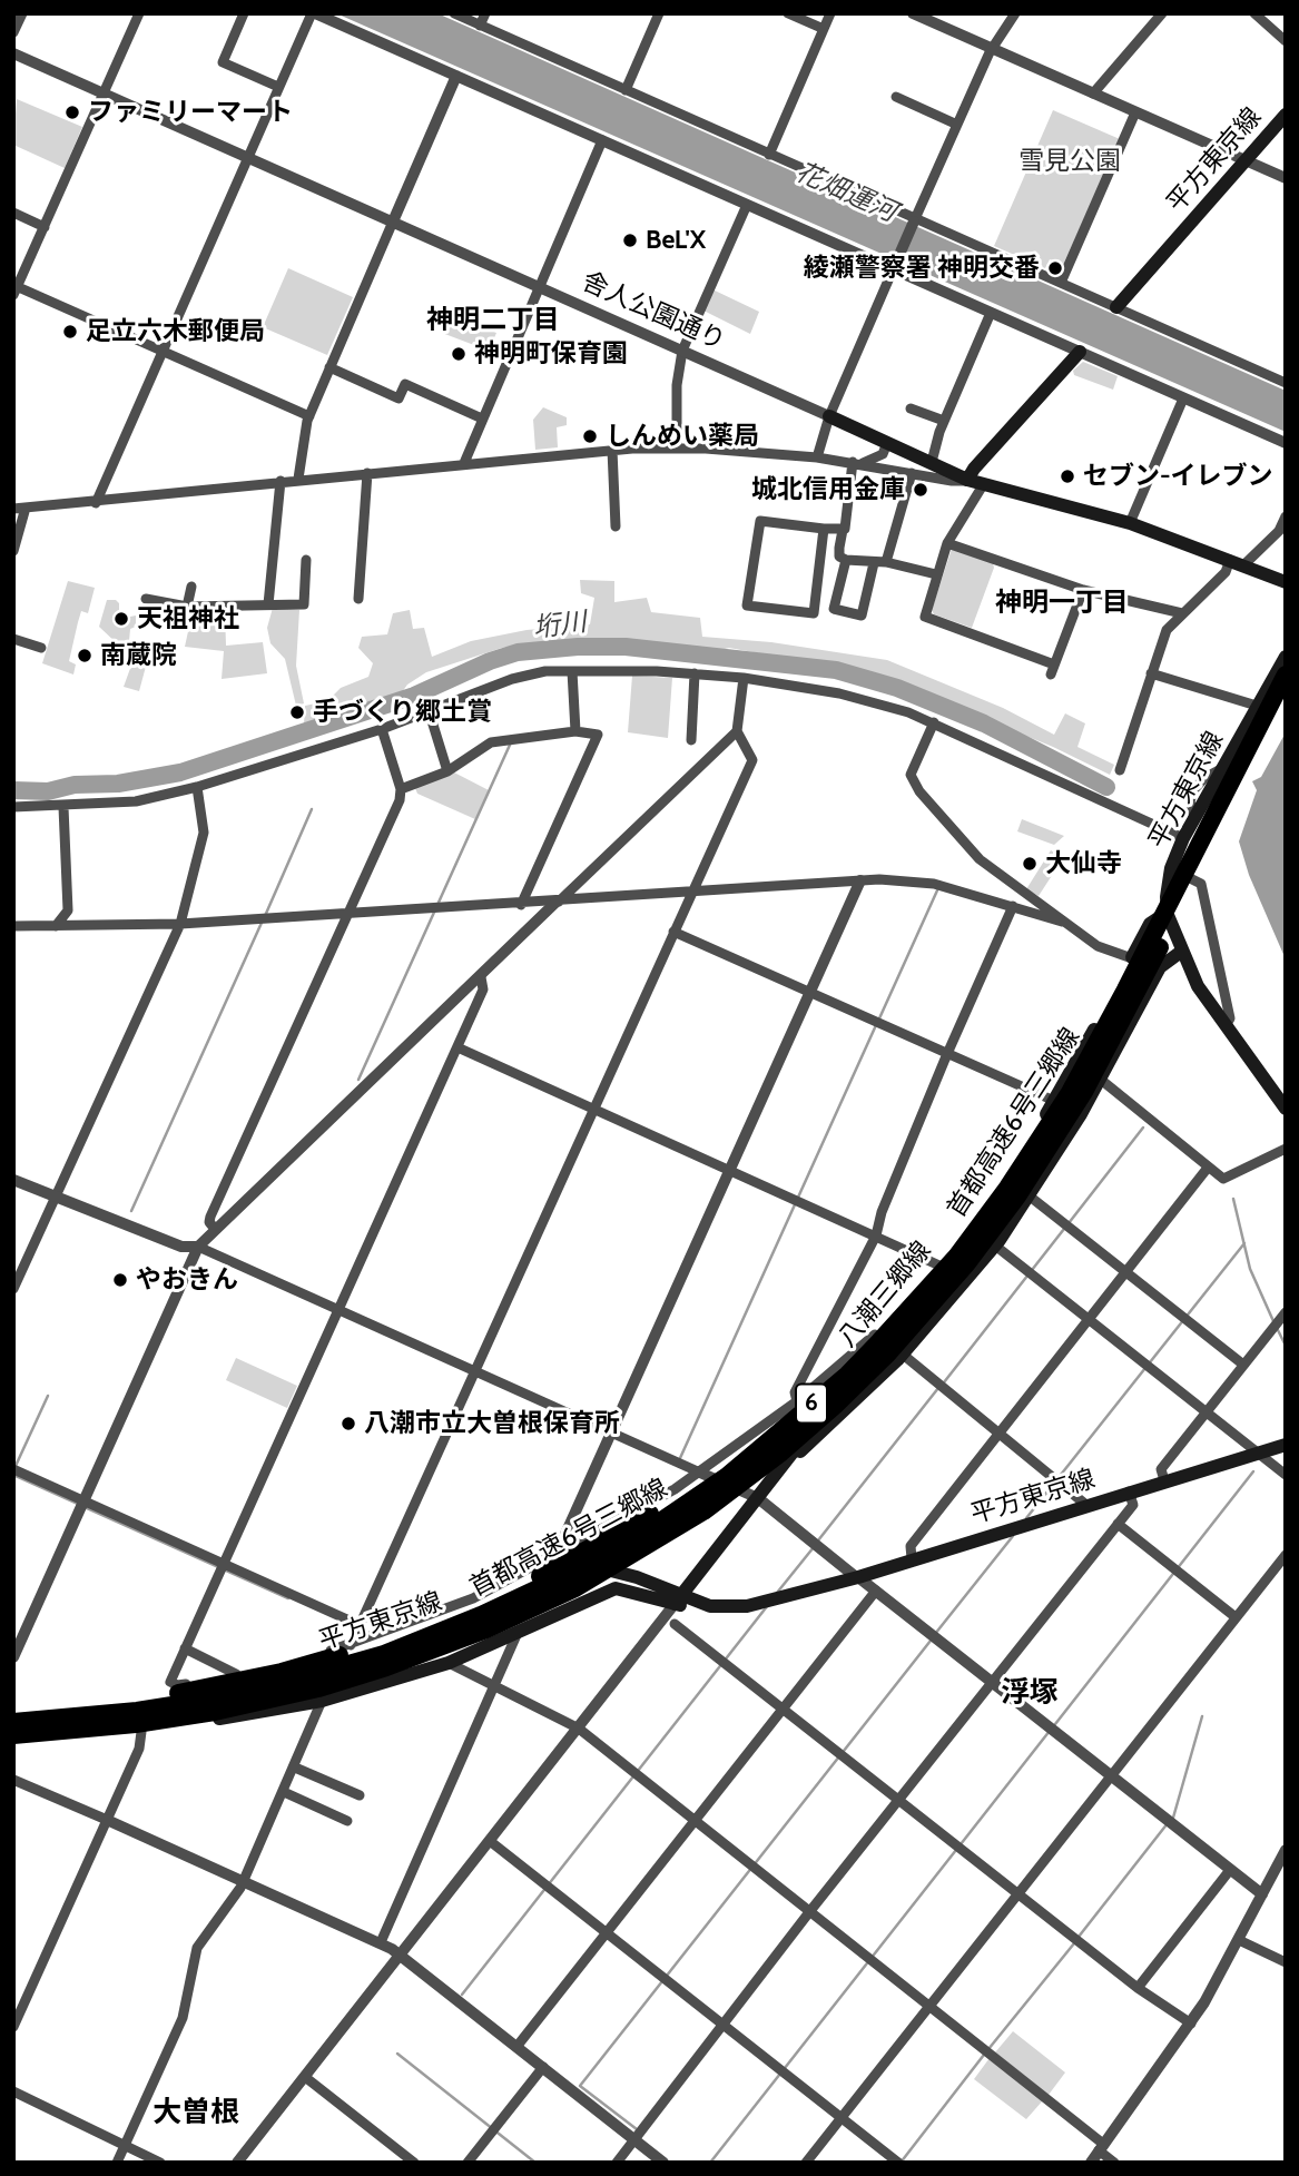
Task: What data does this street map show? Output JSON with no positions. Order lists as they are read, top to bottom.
{
  "streets": {
    "highway": ["首都高速6号三郷線", "6"],
    "main road": ["平方東京線", "舎人公園通り", "八潮三郷線"]
  },
  "crossings": [
    ["平方東京線", "首都高速6号三郷線"],
    ["平方東京線", "八潮三郷線"],
    ["首都高速6号三郷線", "八潮三郷線"]
  ],
  "districts": [
    "神明二丁目",
    "神明一丁目",
    "浮塚",
    "大曽根"
  ],
  "water": ["花畑運河", "垳川"],
  "parks": ["雪見公園"],
  "places": [
    "ファミリーマート",
    "BeL'X",
    "綾瀬警察署 神明交番",
    "足立六木郵便局",
    "神明町保育園",
    "しんめい薬局",
    "セブン-イレブン",
    "城北信用金庫",
    "天祖神社",
    "南蔵院",
    "手づくり郷土賞",
    "大仙寺",
    "やおきん",
    "八潮市立大曽根保育所"
  ]
}
